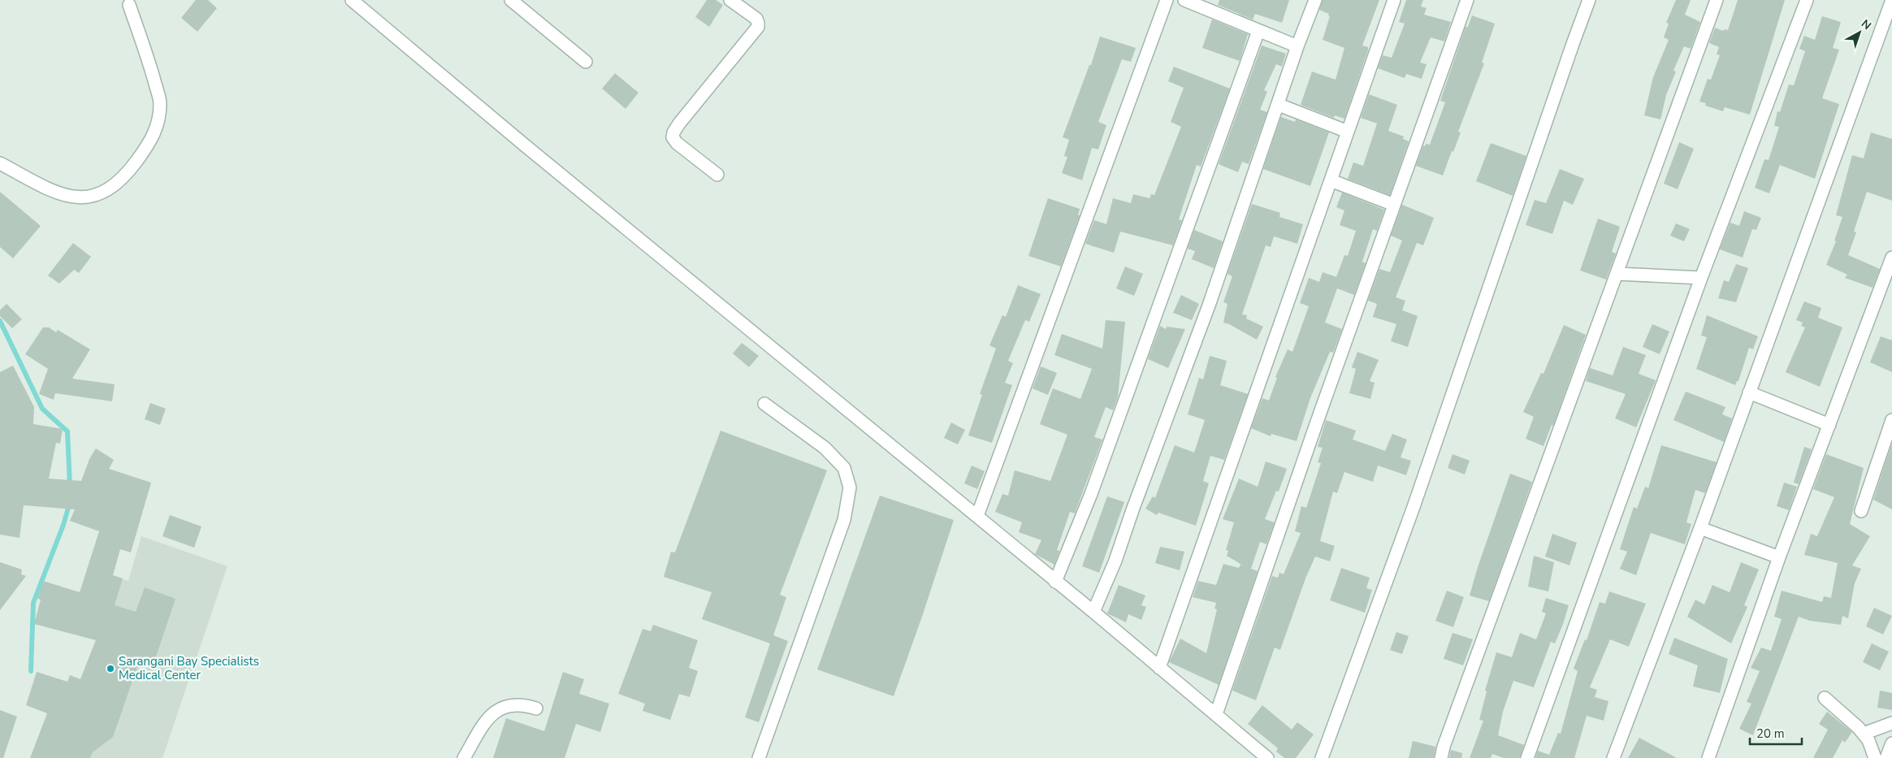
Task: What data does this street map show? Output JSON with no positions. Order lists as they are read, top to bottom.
{
  "places": ["Sarangani Bay Specialists Medical Center"],
  "scale_bar": "20 m",
  "north": "top right"
}
